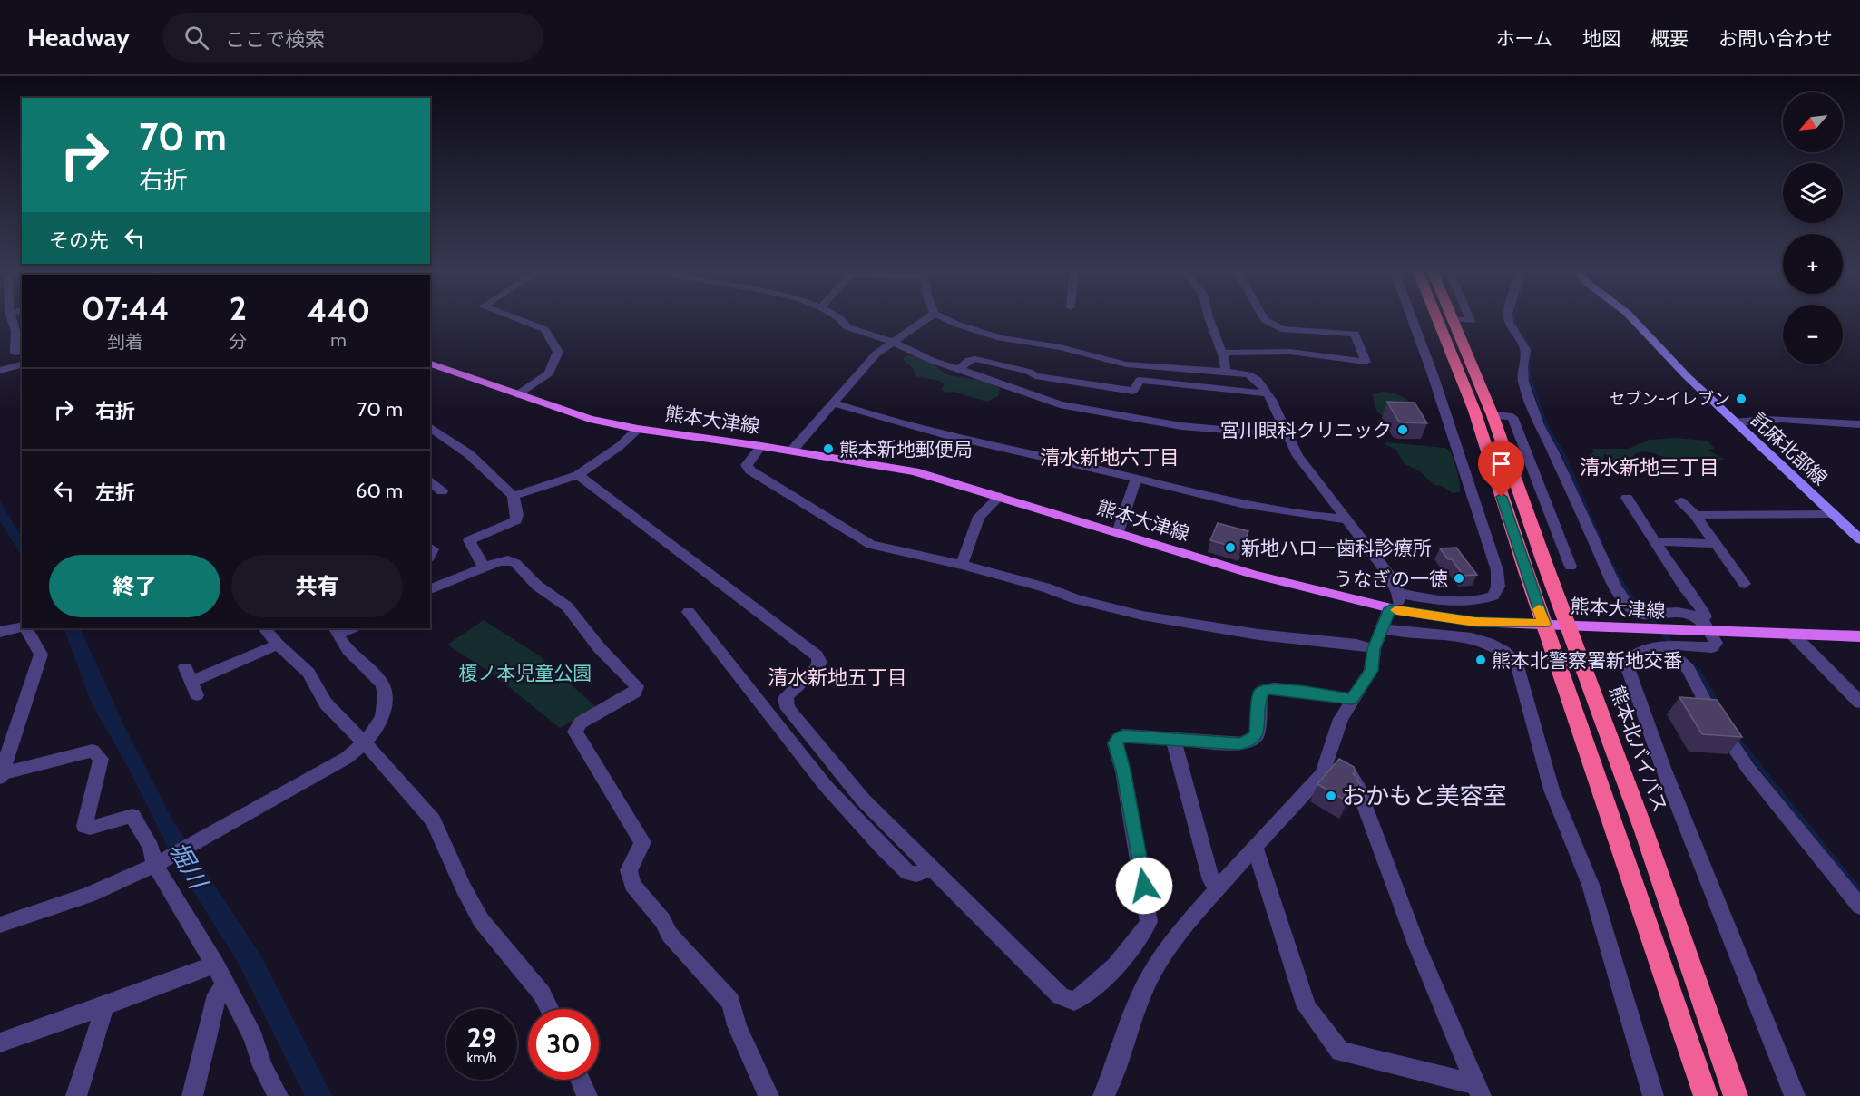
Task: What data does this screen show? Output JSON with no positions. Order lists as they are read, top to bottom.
{
  "streets": {
    "highway": ["熊本北バイパス"],
    "main road": ["熊本大津線", "託麻北部線"]
  },
  "crossings": [
    ["熊本大津線", "熊本北バイパス"]
  ],
  "districts": ["清水新地六丁目", "清水新地三丁目", "清水新地五丁目"],
  "water": ["堀川"],
  "parks": ["榎ノ本児童公園"],
  "places": [
    "セブン-イレブン",
    "宮川眼科クリニック",
    "熊本新地郵便局",
    "新地ハロー歯科診療所",
    "うなぎの一徳",
    "熊本北警察署新地交番",
    "おかもと美容室"
  ],
  "north": "bottom left",
  "page": {
    "header": "Headway",
    "search": "ここで検索",
    "nav": [
      "ホーム",
      "地図",
      "概要",
      "お問い合わせ"
    ],
    "map_buttons": ["+", "−"],
    "turn": ["70 m", "右折"],
    "then": "その先",
    "eta": [
      "07:44",
      "到着",
      "2",
      "分",
      "440",
      "m"
    ],
    "list": [
      {
        "name": "右折",
        "value": "70 m"
      },
      {
        "name": "左折",
        "value": "60 m"
      }
    ],
    "buttons": ["終了", "共有"],
    "speed": "29 km/h",
    "limit": "30"
  }
}
